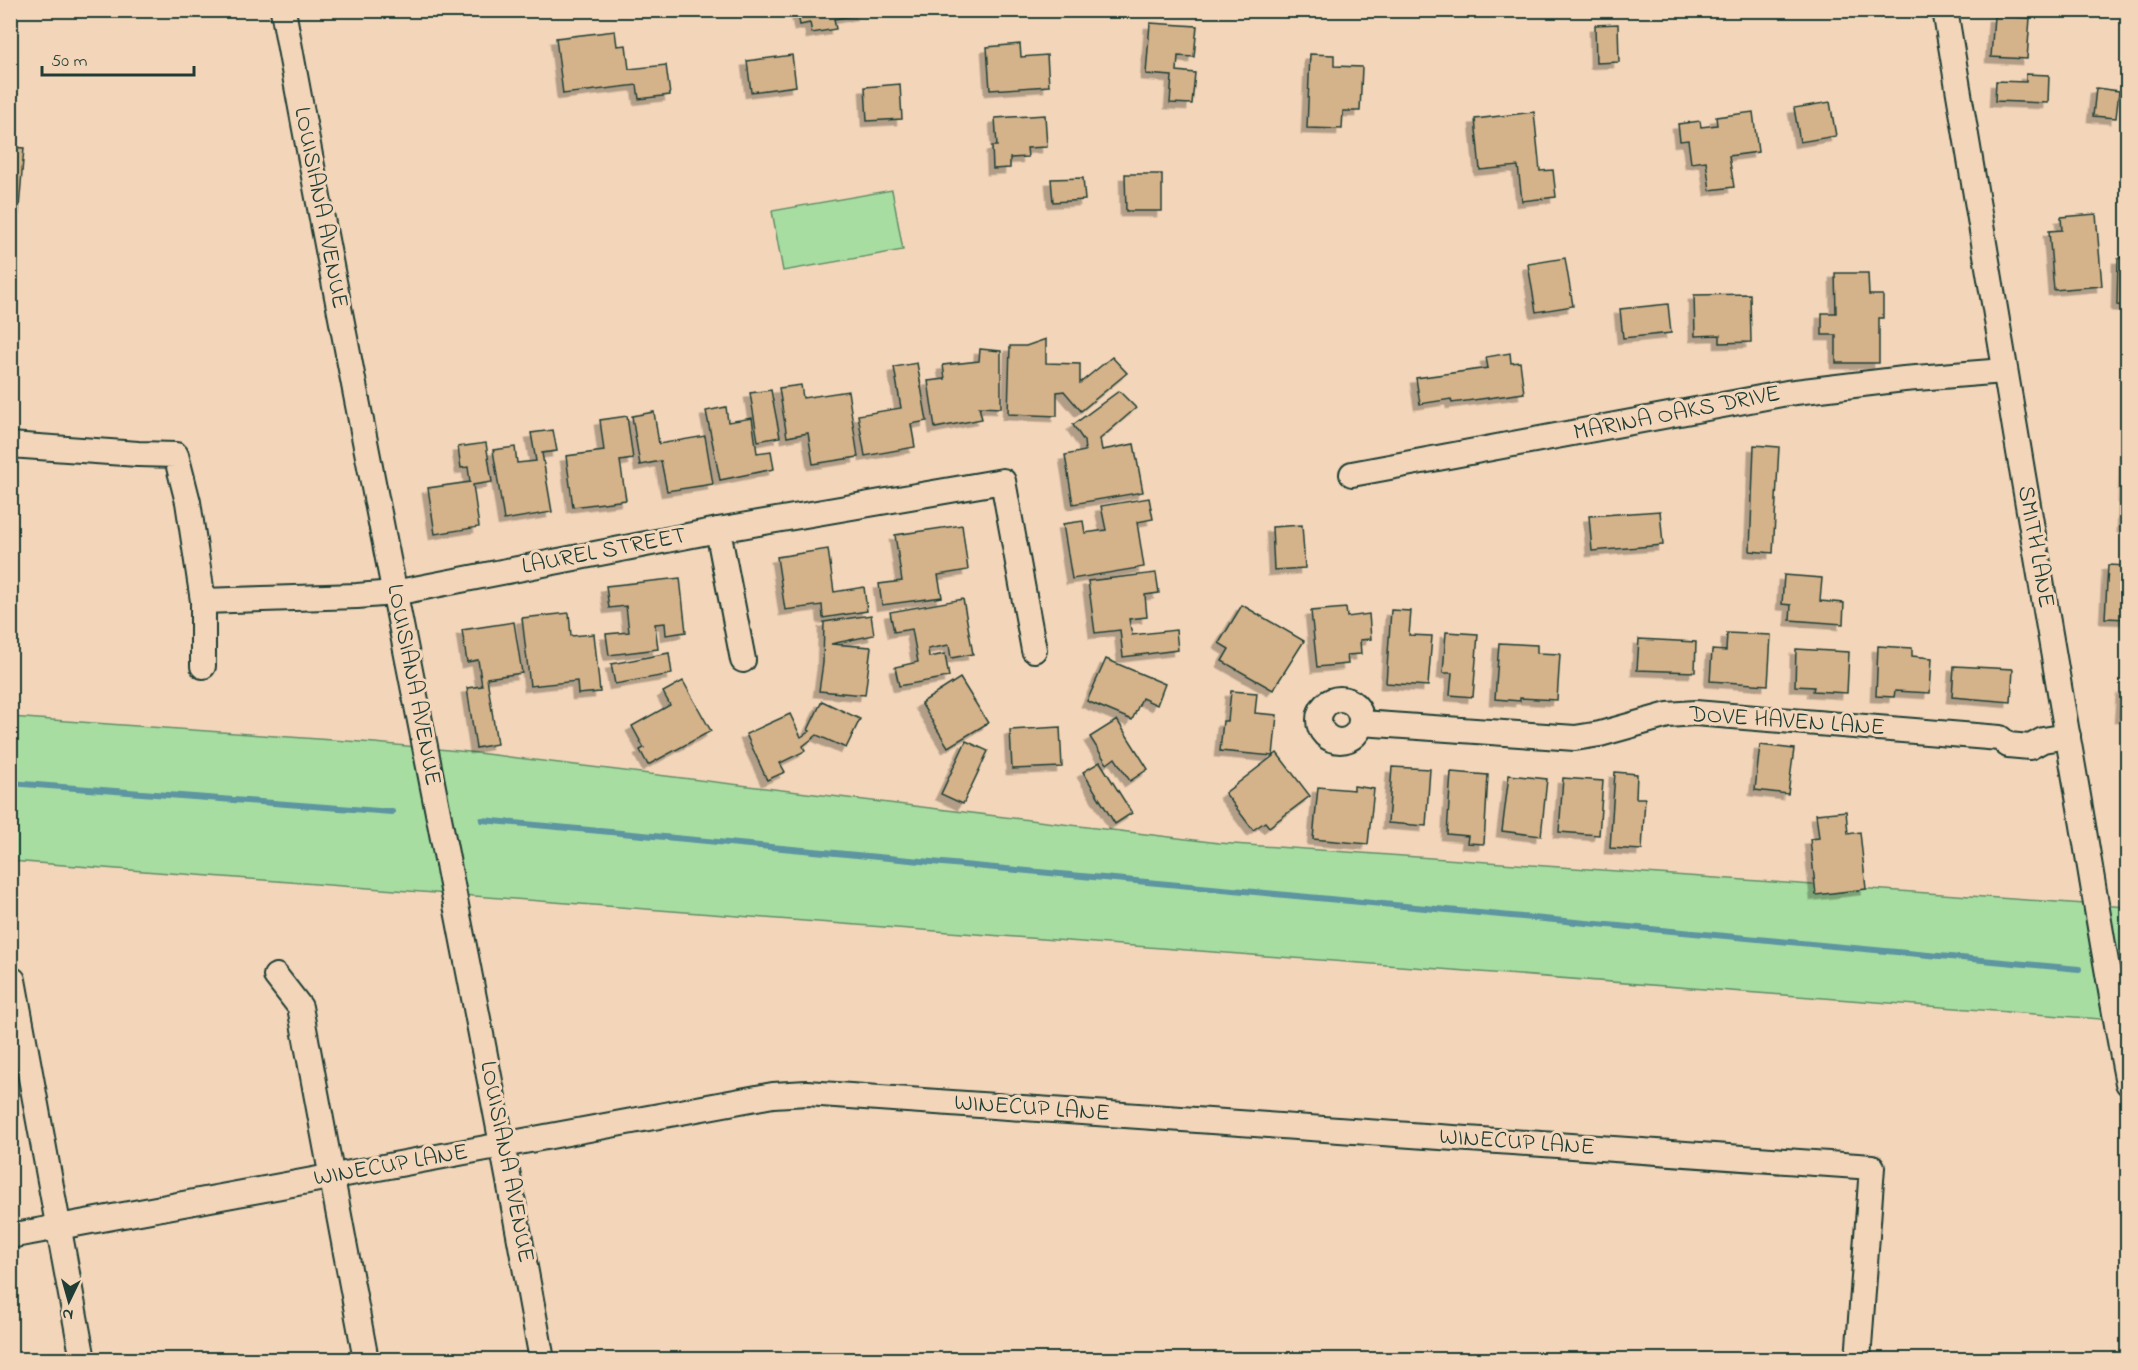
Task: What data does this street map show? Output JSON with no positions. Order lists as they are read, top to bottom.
{
  "streets": {
    "street": [
      "LOUISIANA AVENUE",
      "MARINA OAKS DRIVE",
      "SMITH LANE",
      "LAUREL STREET",
      "DOVE HAVEN LANE",
      "WINECUP LANE"
    ]
  },
  "crossings": [
    ["LOUISIANA AVENUE", "LAUREL STREET"],
    ["LOUISIANA AVENUE", "WINECUP LANE"],
    ["MARINA OAKS DRIVE", "SMITH LANE"],
    ["SMITH LANE", "DOVE HAVEN LANE"]
  ],
  "scale_bar": "50 m",
  "north": "bottom"
}
